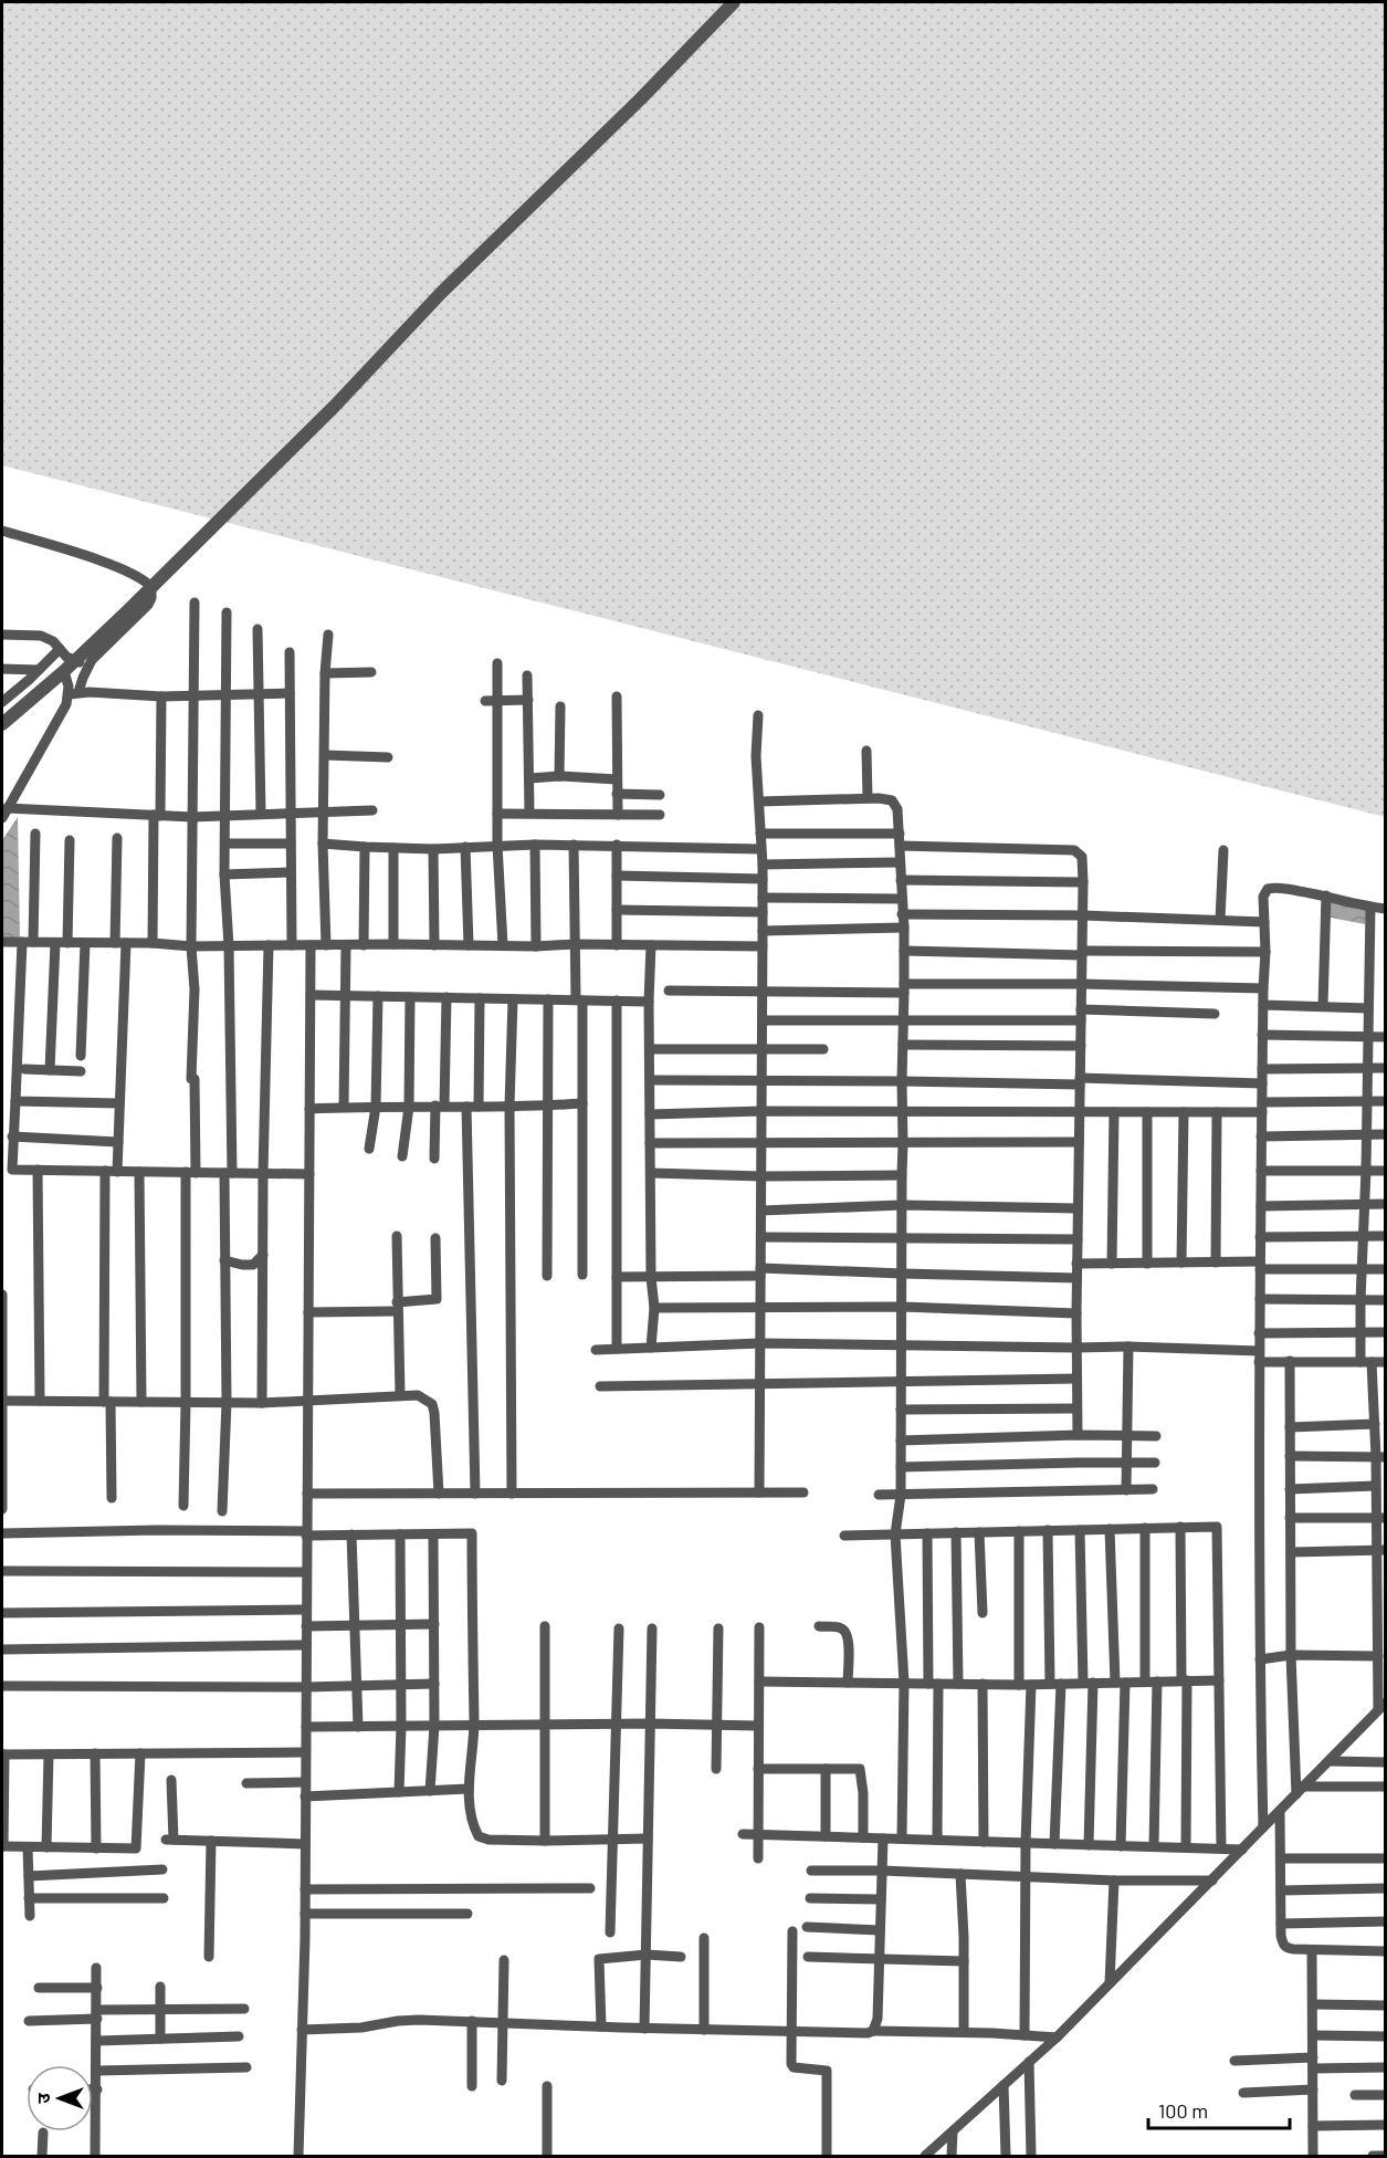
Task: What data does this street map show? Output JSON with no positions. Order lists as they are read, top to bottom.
{
  "scale_bar": "100 m",
  "north": "left"
}
